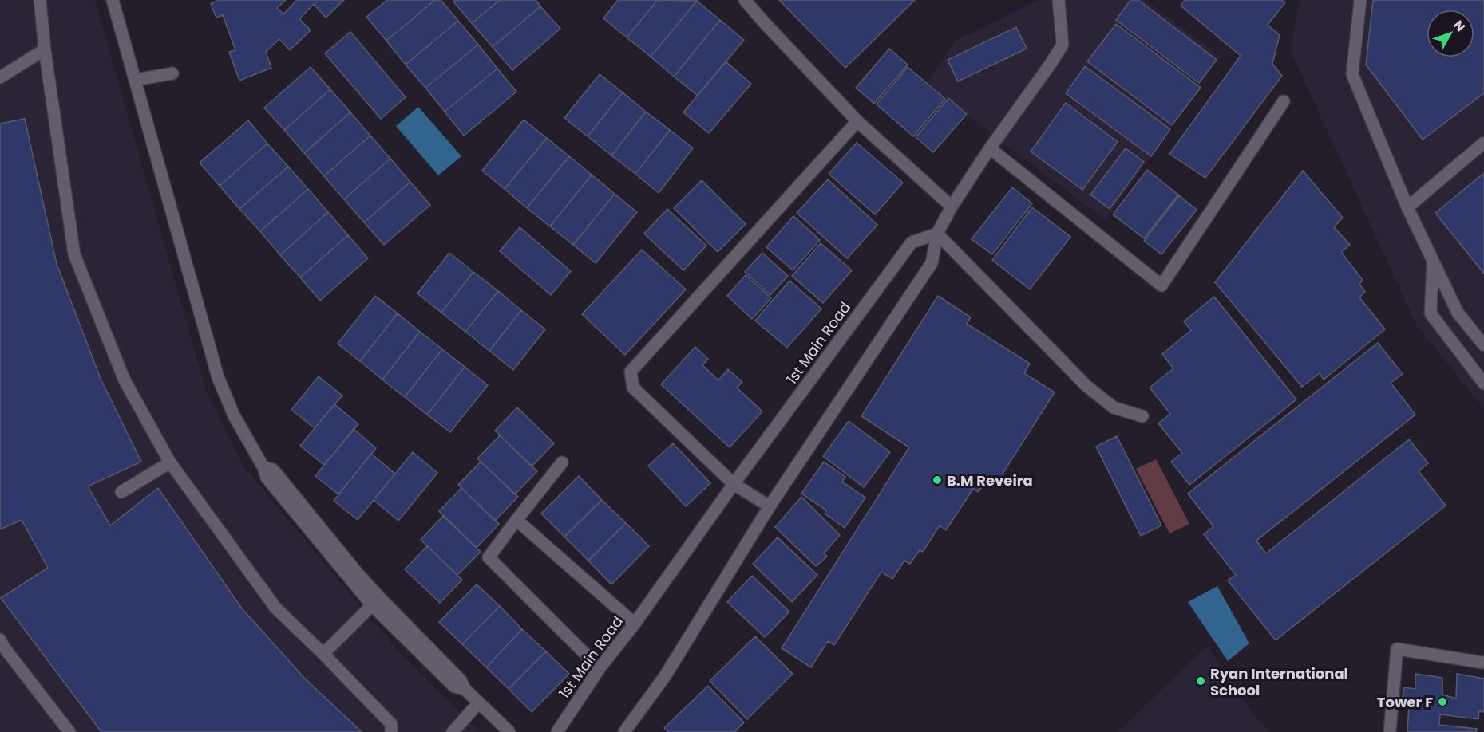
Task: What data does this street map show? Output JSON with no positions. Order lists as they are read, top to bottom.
{
  "streets": {
    "street": ["1st Main Road"]
  },
  "places": ["B.M Reveira", "Ryan International School", "Tower F"],
  "north": "top right"
}
